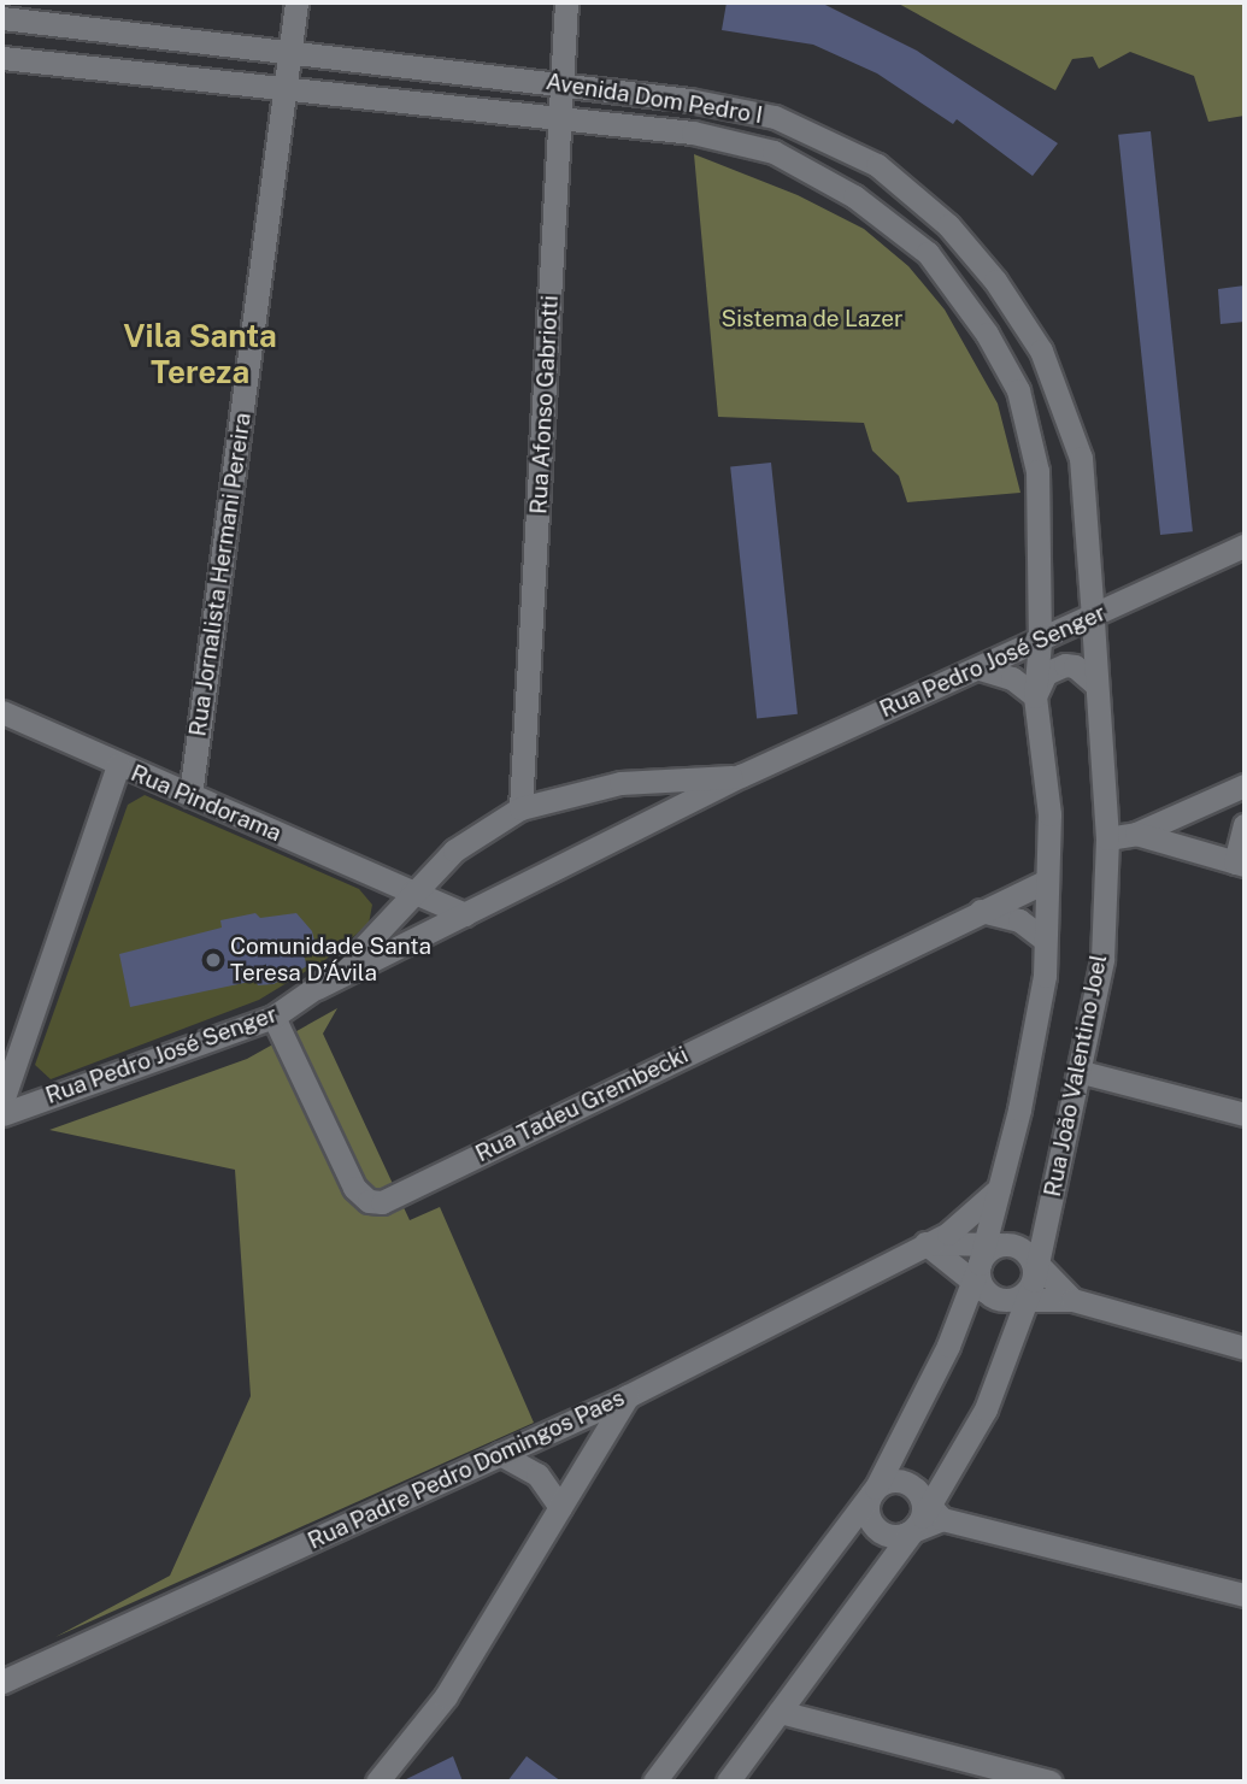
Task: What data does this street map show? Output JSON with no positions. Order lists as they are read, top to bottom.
{
  "streets": {
    "street": [
      "Avenida Dom Pedro I",
      "Rua Afonso Gabriotti",
      "Rua Jornalista Hermani Pereira",
      "Rua Pedro José Senger",
      "Rua Pindorama",
      "Rua João Valentino Joel",
      "Rua Tadeu Grembecki",
      "Rua Padre Pedro Domingos Paes"
    ]
  },
  "crossings": [
    ["Avenida Dom Pedro I", "Rua Afonso Gabriotti"],
    ["Avenida Dom Pedro I", "Rua Jornalista Hermani Pereira"],
    ["Avenida Dom Pedro I", "Rua Pedro José Senger"],
    ["Avenida Dom Pedro I", "Rua João Valentino Joel"],
    ["Rua Afonso Gabriotti", "Rua Pedro José Senger"],
    ["Rua Jornalista Hermani Pereira", "Rua Pindorama"],
    ["Rua Pedro José Senger", "Rua Pindorama"],
    ["Rua Pedro José Senger", "Rua João Valentino Joel"],
    ["Rua Pedro José Senger", "Rua Tadeu Grembecki"]
  ],
  "districts": ["Vila Santa Tereza"],
  "parks": ["Sistema de Lazer"],
  "places": ["Comunidade Santa Teresa D’Ávila"]
}
